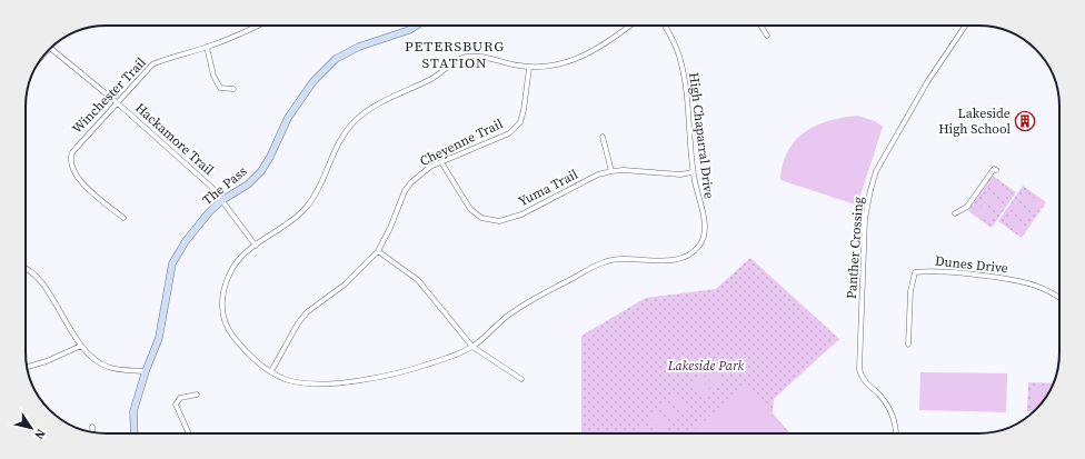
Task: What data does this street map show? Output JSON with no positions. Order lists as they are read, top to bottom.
{
  "streets": {
    "street": [
      "Winchester Trail",
      "High Chaparral Drive",
      "Hackamore Trail",
      "Cheyenne Trail",
      "The Pass",
      "Yuma Trail",
      "Panther Crossing",
      "Dunes Drive"
    ]
  },
  "crossings": [
    ["Winchester Trail", "Hackamore Trail"],
    ["High Chaparral Drive", "Hackamore Trail"],
    ["High Chaparral Drive", "Cheyenne Trail"],
    ["High Chaparral Drive", "Yuma Trail"],
    ["Hackamore Trail", "The Pass"],
    ["Cheyenne Trail", "Yuma Trail"]
  ],
  "districts": ["PETERSBURG STATION"],
  "parks": ["Lakeside Park"],
  "places": {
    "building": ["Lakeside High School"]
  },
  "north": "bottom right"
}
